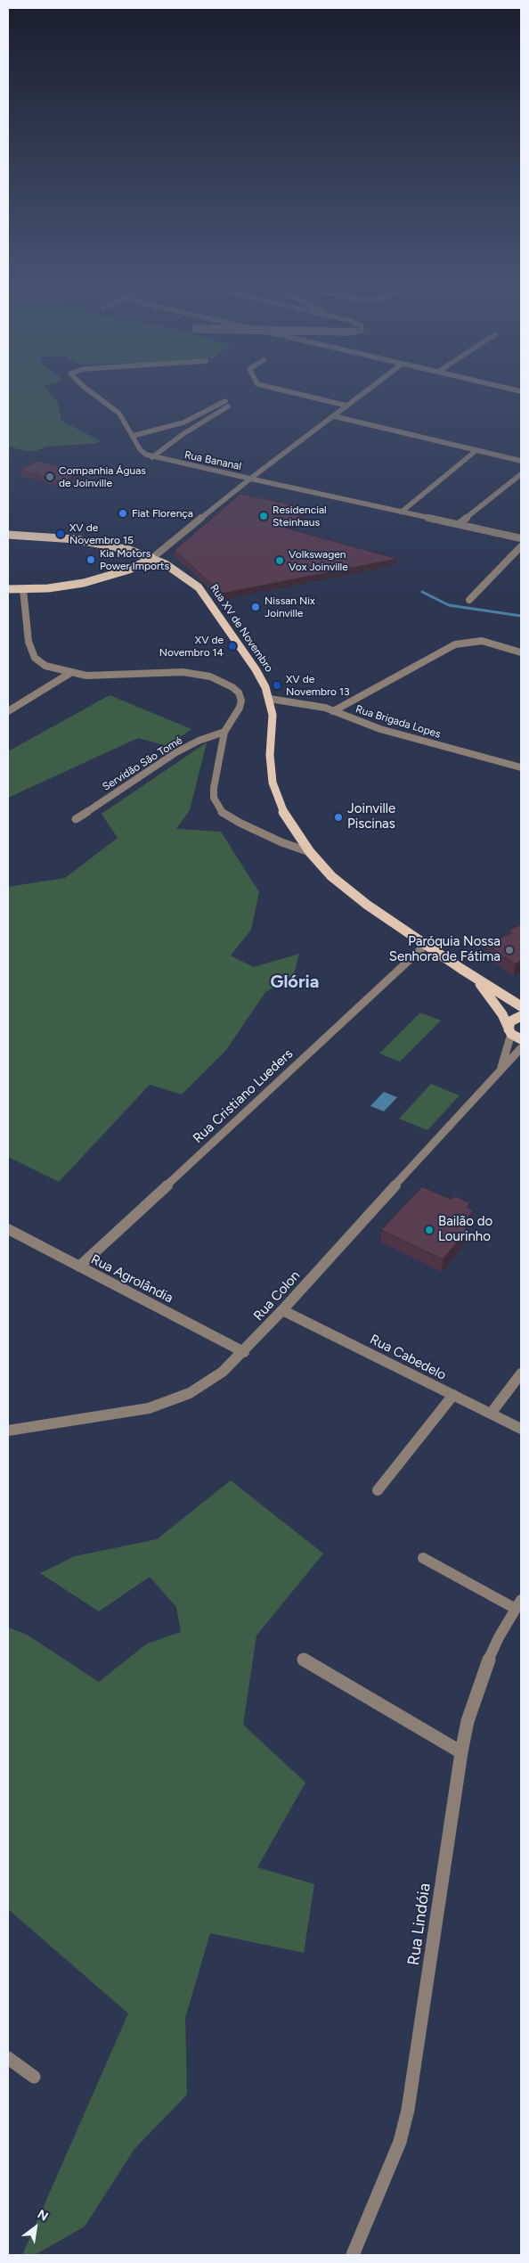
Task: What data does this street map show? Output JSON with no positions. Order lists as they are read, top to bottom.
{
  "streets": {
    "main road": ["Rua XV de Novembro"],
    "street": [
      "Rua Bananal",
      "Rua Brigada Lopes",
      "Servidão São Tomé",
      "Rua Cristiano Lueders",
      "Rua Agrolândia",
      "Rua Colon",
      "Rua Cabedelo",
      "Rua Lindóia"
    ]
  },
  "crossings": [
    ["Rua XV de Novembro", "Rua Brigada Lopes"],
    ["Rua XV de Novembro", "Rua Cristiano Lueders"],
    ["Rua XV de Novembro", "Rua Colon"],
    ["Rua Cristiano Lueders", "Rua Agrolândia"],
    ["Rua Agrolândia", "Rua Colon"],
    ["Rua Colon", "Rua Cabedelo"]
  ],
  "districts": ["Glória"],
  "places": [
    "Companhia Águas de Joinville",
    "Fiat Florença",
    "Residencial Steinhaus",
    "XV de Novembro 15",
    "Kia Motors Power Imports",
    "Volkswagen Vox Joinville",
    "Nissan Nix Joinville",
    "XV de Novembro 14",
    "XV de Novembro 13",
    "Joinville Piscinas",
    "Paróquia Nossa Senhora de Fátima",
    "Bailão do Lourinho"
  ],
  "north": "top right"
}
